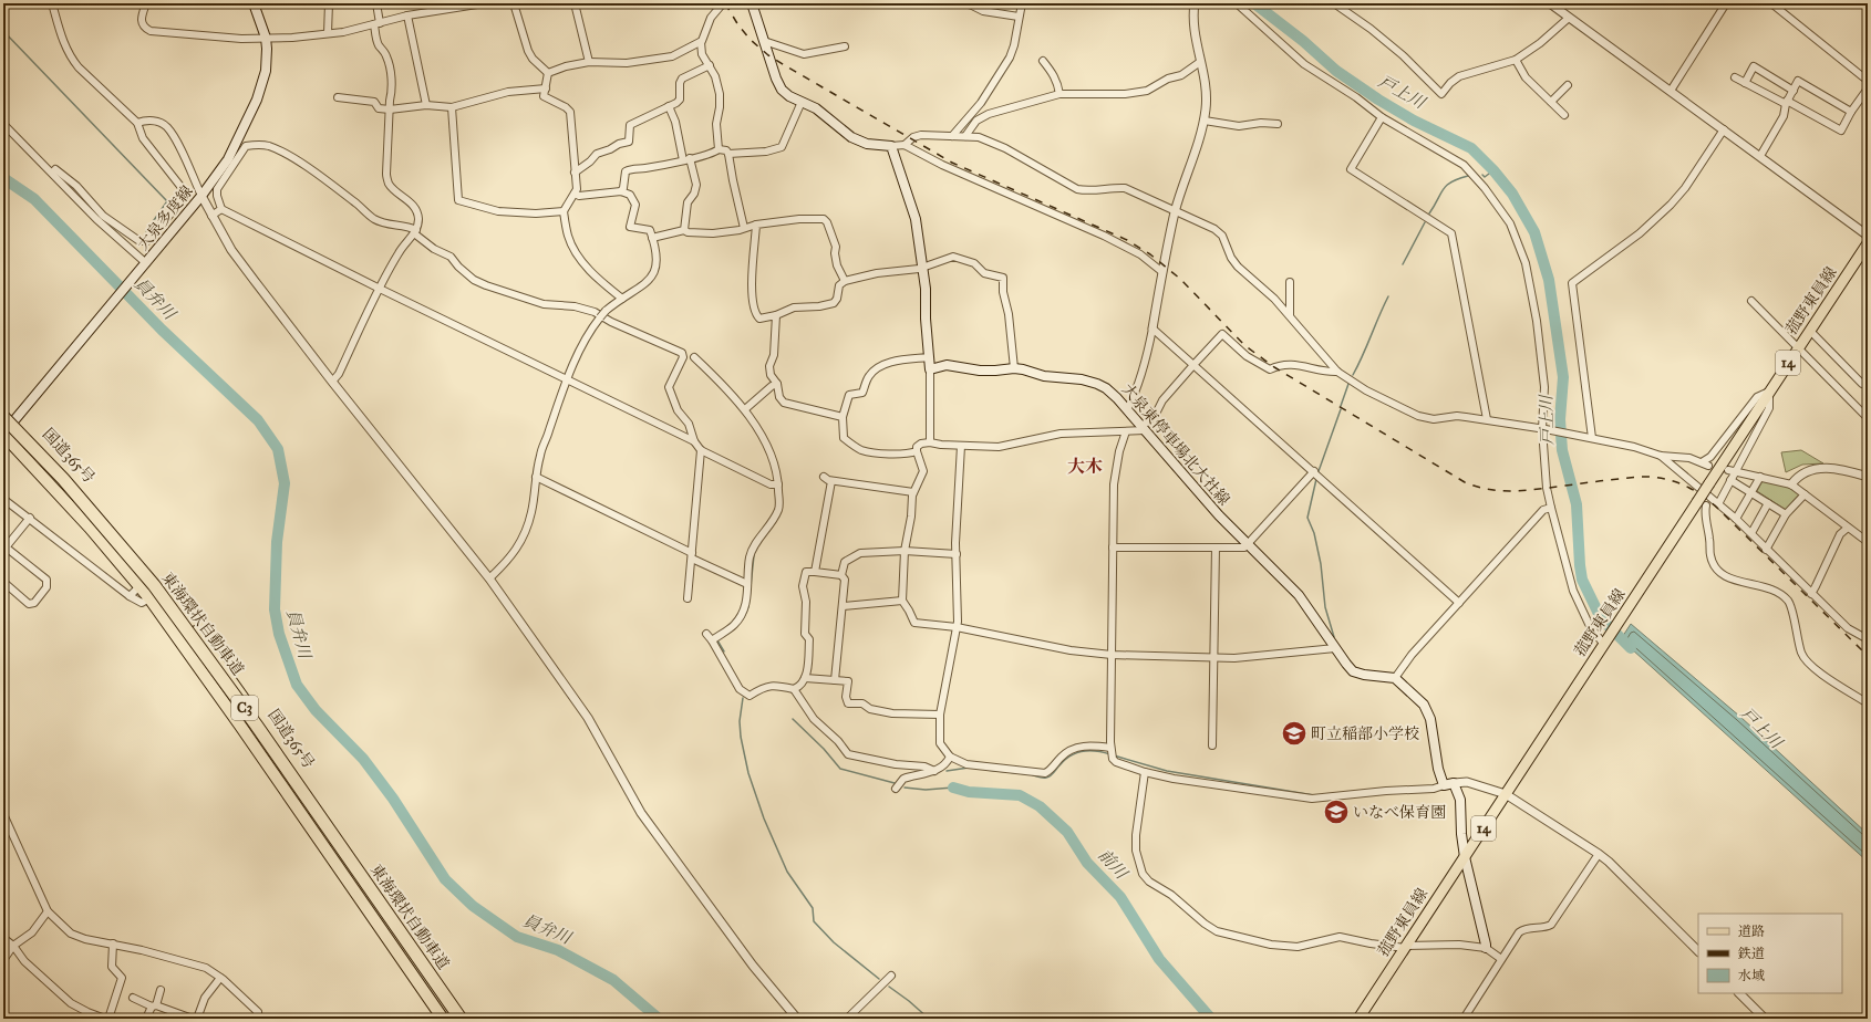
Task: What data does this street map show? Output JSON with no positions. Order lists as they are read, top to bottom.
{
  "streets": {
    "highway": ["国道365号", "東海環状自動車道", "C3"],
    "main road": [
      "大泉多度線",
      "菰野東員線",
      "14",
      "大泉東停車場北大社線"
    ]
  },
  "crossings": [
    ["大泉多度線", "国道365号"],
    ["大泉多度線", "東海環状自動車道"],
    ["国道365号", "東海環状自動車道"]
  ],
  "districts": ["大木"],
  "water": ["戸上川", "員弁川", "前川"],
  "places": {
    "school or university": ["町立稲部小学校", "いなべ保育園"]
  },
  "legend": ["道路", "鉄道", "水域"]
}
